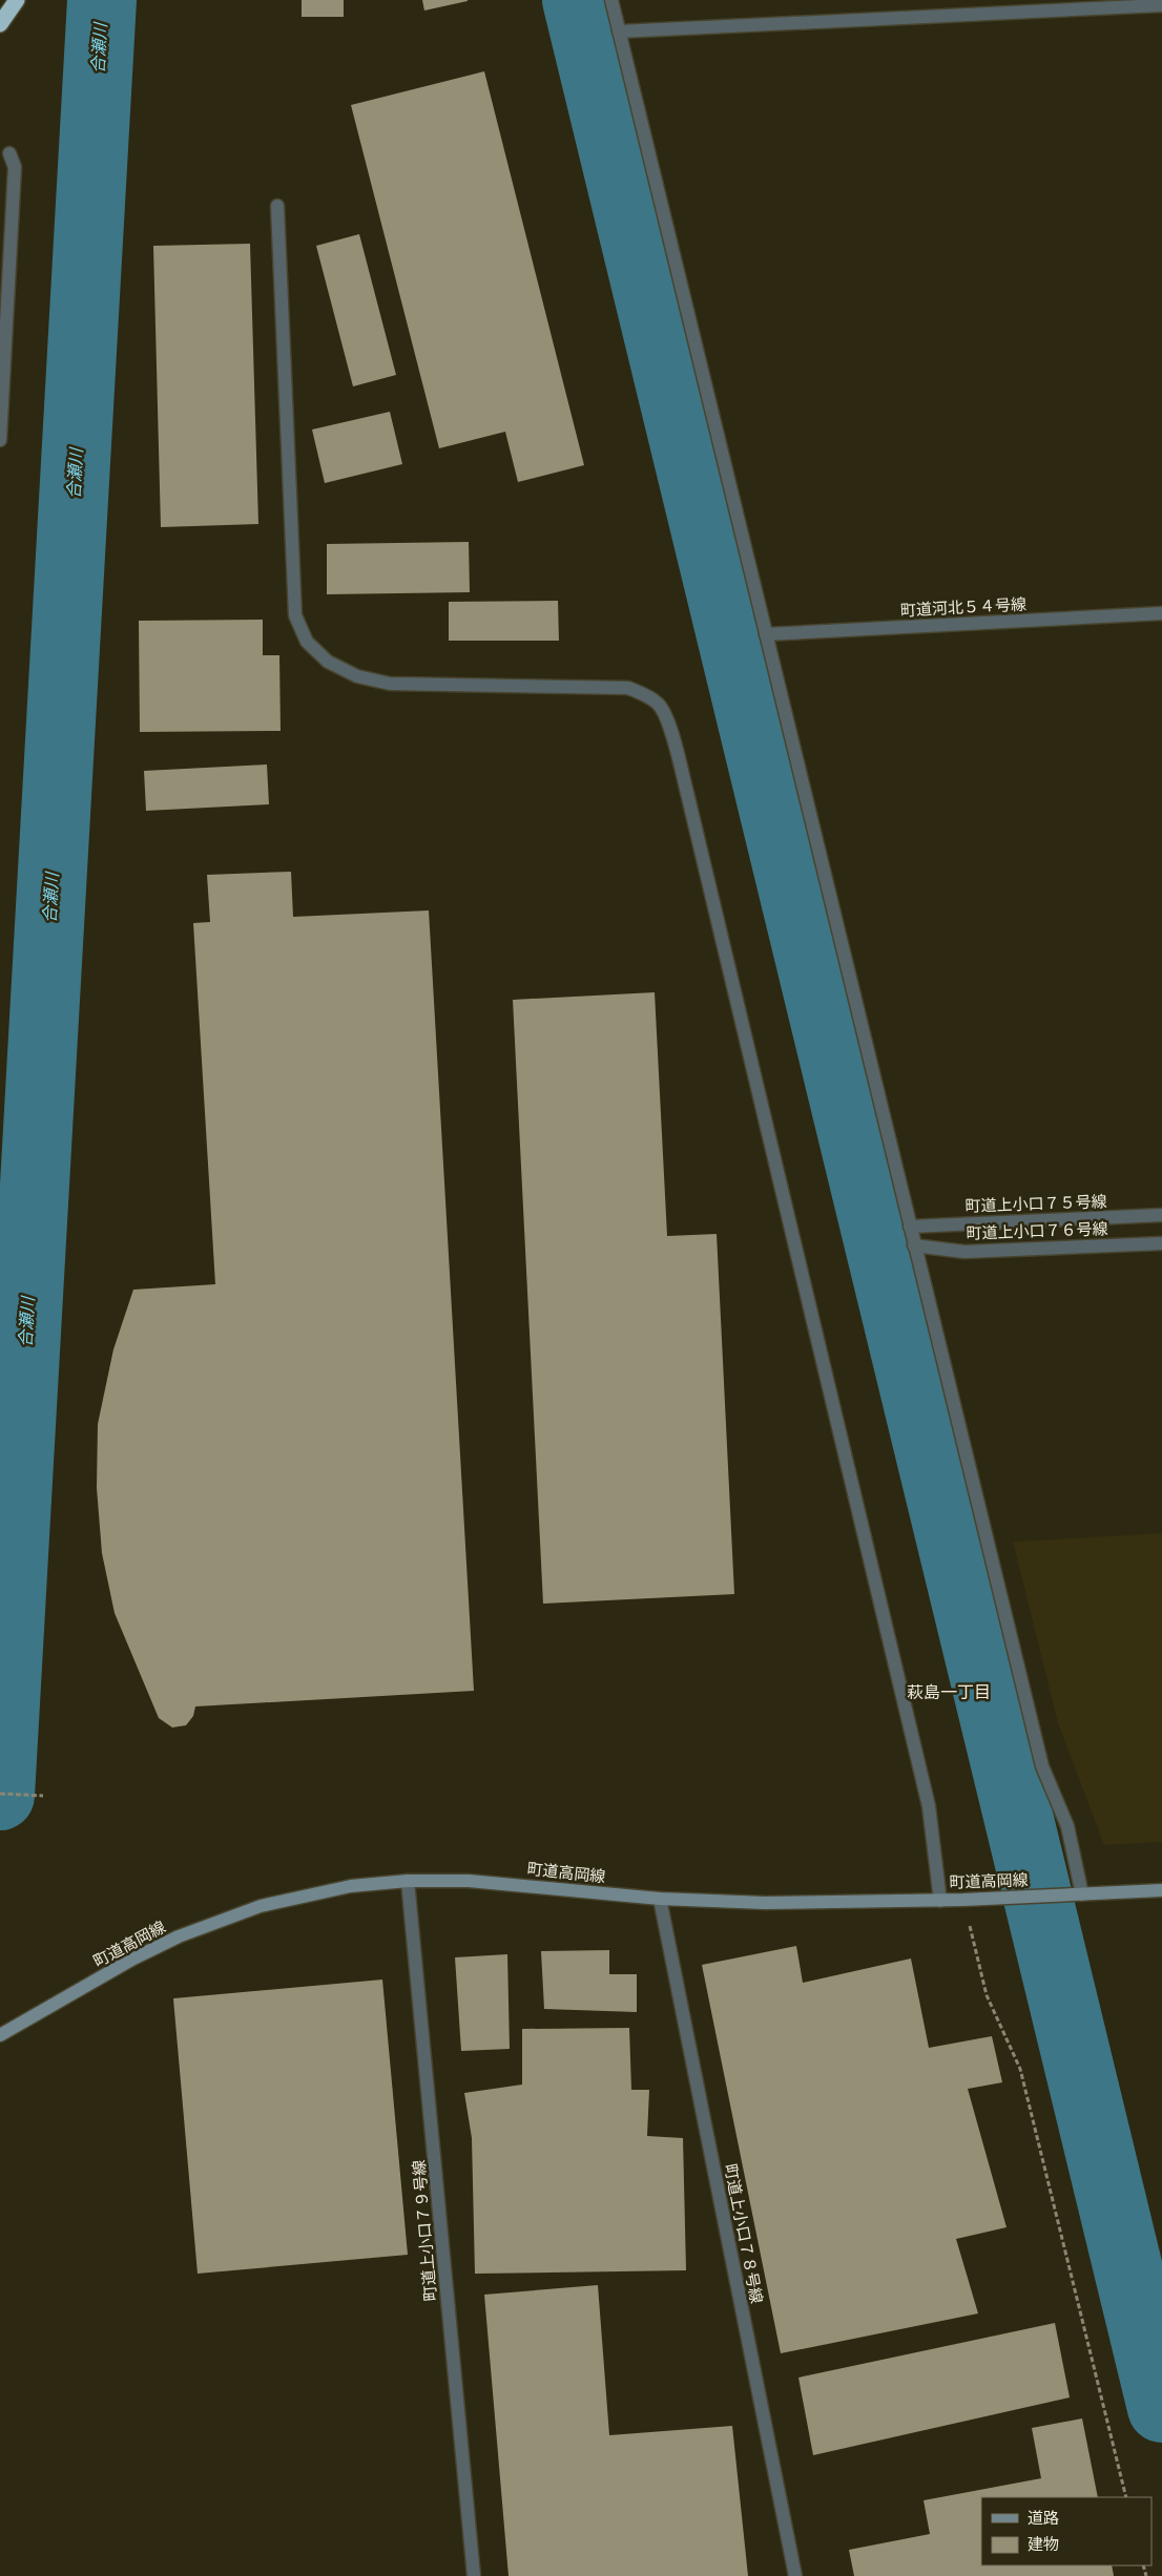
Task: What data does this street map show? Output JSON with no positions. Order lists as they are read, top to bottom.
{
  "streets": {
    "street": [
      "町道河北５４号線",
      "町道上小口７５号線",
      "町道上小口７６号線",
      "町道高岡線",
      "町道上小口７９号線",
      "町道上小口７８号線"
    ]
  },
  "crossings": [
    ["町道高岡線", "町道上小口７９号線"],
    ["町道高岡線", "町道上小口７８号線"]
  ],
  "districts": ["萩島一丁目"],
  "water": ["合瀬川"],
  "legend": ["道路", "建物"]
}
